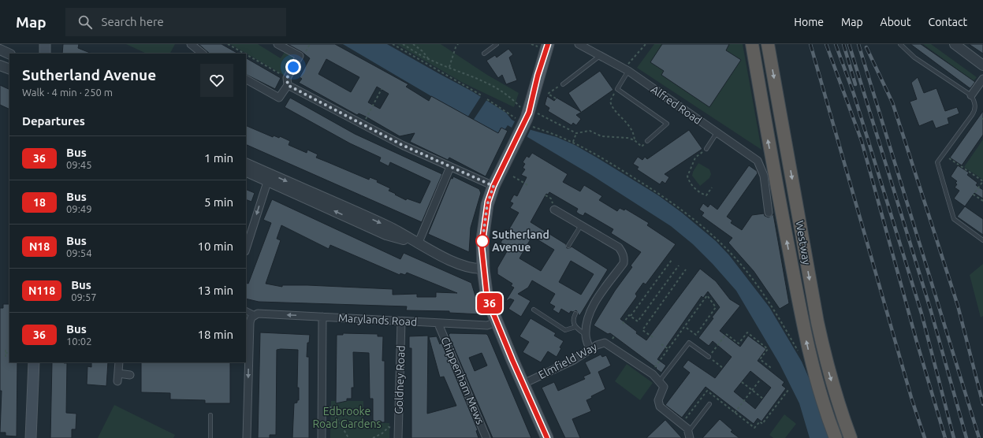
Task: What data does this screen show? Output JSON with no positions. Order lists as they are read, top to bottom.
{
  "streets": {
    "highway": ["Westway"],
    "street": [
      "Alfred Road",
      "Marylands Road",
      "Elmfield Way",
      "Goldney Road",
      "Chippenham Mews"
    ]
  },
  "crossings": [
    ["Marylands Road", "Goldney Road"],
    ["Marylands Road", "Chippenham Mews"]
  ],
  "parks": ["Edbrooke Road Gardens"],
  "places": ["Sutherland Avenue"],
  "lines": ["bus line 36"],
  "page": {
    "header": "Map",
    "search": "Search here",
    "nav": [
      "Home",
      "Map",
      "About",
      "Contact"
    ],
    "on_map": "36",
    "heading": [
      ["Sutherland Avenue", "Walk · 4 min · 250 m"],
      "Departures"
    ],
    "list": [
      {
        "mark": "36",
        "name": "Bus",
        "note": "09:45",
        "value": "1 min"
      },
      {
        "mark": "18",
        "name": "Bus",
        "note": "09:49",
        "value": "5 min"
      },
      {
        "mark": "N18",
        "name": "Bus",
        "note": "09:54",
        "value": "10 min"
      },
      {
        "mark": "N118",
        "name": "Bus",
        "note": "09:57",
        "value": "13 min"
      },
      {
        "mark": "36",
        "name": "Bus",
        "note": "10:02",
        "value": "18 min"
      }
    ]
  }
}
